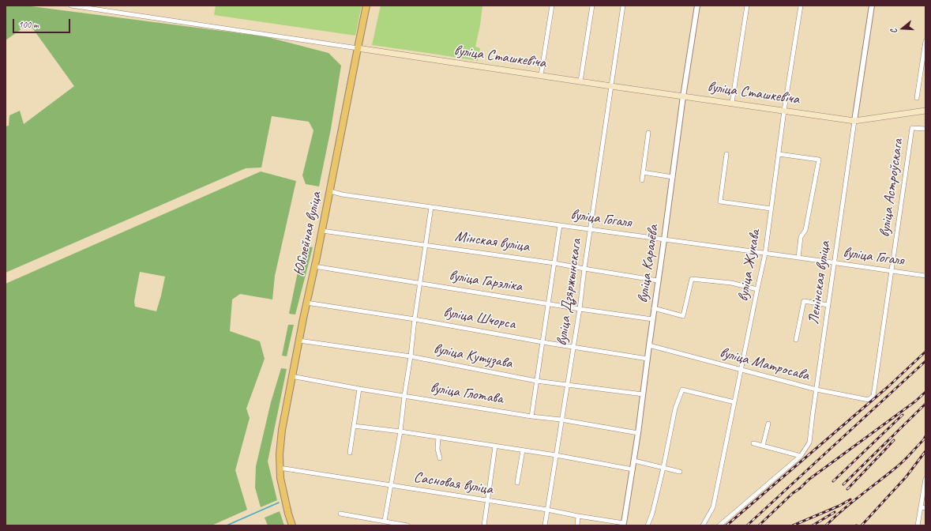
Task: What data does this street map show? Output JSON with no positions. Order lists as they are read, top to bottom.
{
  "streets": {
    "main road": ["вуліца Сташкевіча", "Юбілейная вуліца"],
    "street": [
      "вуліца Астроўскага",
      "вуліца Гогаля",
      "Мінская вуліца",
      "вуліца Каралёва",
      "вуліца Жукава",
      "вуліца Гарэліка",
      "Ленінская вуліца",
      "вуліца Дзяржынскага",
      "вуліца Шчорса",
      "вуліца Кутузава",
      "вуліца Матросава",
      "вуліца Глотава",
      "Сасновая вуліца"
    ]
  },
  "crossings": [
    ["вуліца Сташкевіча", "Юбілейная вуліца"],
    ["вуліца Сташкевіча", "вуліца Каралёва"],
    ["вуліца Сташкевіча", "вуліца Жукава"],
    ["вуліца Сташкевіча", "Ленінская вуліца"],
    ["вуліца Сташкевіча", "вуліца Дзяржынскага"],
    ["вуліца Астроўскага", "вуліца Гогаля"],
    ["вуліца Астроўскага", "вуліца Матросава"],
    ["вуліца Гогаля", "Юбілейная вуліца"],
    ["вуліца Гогаля", "вуліца Каралёва"],
    ["вуліца Гогаля", "вуліца Жукава"],
    ["вуліца Гогаля", "Ленінская вуліца"],
    ["вуліца Гогаля", "вуліца Дзяржынскага"],
    ["Юбілейная вуліца", "Мінская вуліца"],
    ["Юбілейная вуліца", "вуліца Гарэліка"],
    ["Юбілейная вуліца", "вуліца Шчорса"],
    ["Юбілейная вуліца", "вуліца Кутузава"],
    ["Юбілейная вуліца", "вуліца Глотава"],
    ["Юбілейная вуліца", "Сасновая вуліца"],
    ["Мінская вуліца", "вуліца Каралёва"],
    ["Мінская вуліца", "вуліца Дзяржынскага"],
    ["вуліца Каралёва", "вуліца Гарэліка"],
    ["вуліца Каралёва", "вуліца Шчорса"],
    ["вуліца Каралёва", "вуліца Кутузава"],
    ["вуліца Каралёва", "вуліца Матросава"],
    ["вуліца Каралёва", "вуліца Глотава"],
    ["вуліца Каралёва", "Сасновая вуліца"],
    ["вуліца Жукава", "вуліца Матросава"],
    ["вуліца Гарэліка", "вуліца Дзяржынскага"],
    ["Ленінская вуліца", "вуліца Матросава"],
    ["вуліца Дзяржынскага", "вуліца Шчорса"],
    ["вуліца Дзяржынскага", "вуліца Кутузава"],
    ["вуліца Дзяржынскага", "вуліца Глотава"],
    ["вуліца Дзяржынскага", "Сасновая вуліца"]
  ],
  "scale_bar": "100 m",
  "north": "left"
}
